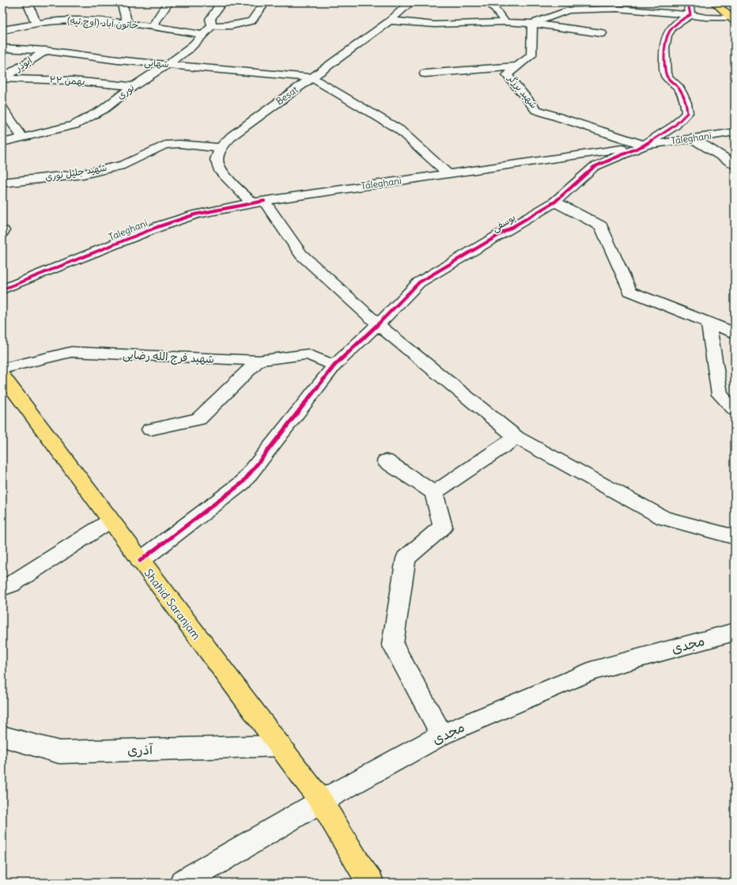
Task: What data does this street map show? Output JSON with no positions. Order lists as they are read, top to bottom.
{
  "streets": {
    "main road": ["Shahid Saranjam"],
    "street": [
      "خاتون آباد (اوچ تپه)",
      "شهابی",
      "ابوذر",
      "۲۲ بهمن",
      "نوری",
      "شهید برزگر",
      "Besat",
      "Taleghani",
      "شهید جلیل نوری",
      "یوسفی",
      "شهید فرج الله رضایی",
      "مجدی",
      "آذری"
    ]
  },
  "crossings": [
    ["خاتون آباد (اوچ تپه)", "نوری"],
    ["شهابی", "ابوذر"],
    ["شهابی", "نوری"],
    ["شهابی", "Besat"],
    ["ابوذر", "۲۲ بهمن"],
    ["۲۲ بهمن", "نوری"],
    ["شهید برزگر", "Taleghani"],
    ["شهید برزگر", "یوسفی"],
    ["Besat", "شهید جلیل نوری"],
    ["Taleghani", "یوسفی"],
    ["یوسفی", "شهید فرج الله رضایی"],
    ["یوسفی", "Shahid Saranjam"],
    ["Shahid Saranjam", "مجدی"],
    ["Shahid Saranjam", "آذری"]
  ]
}
